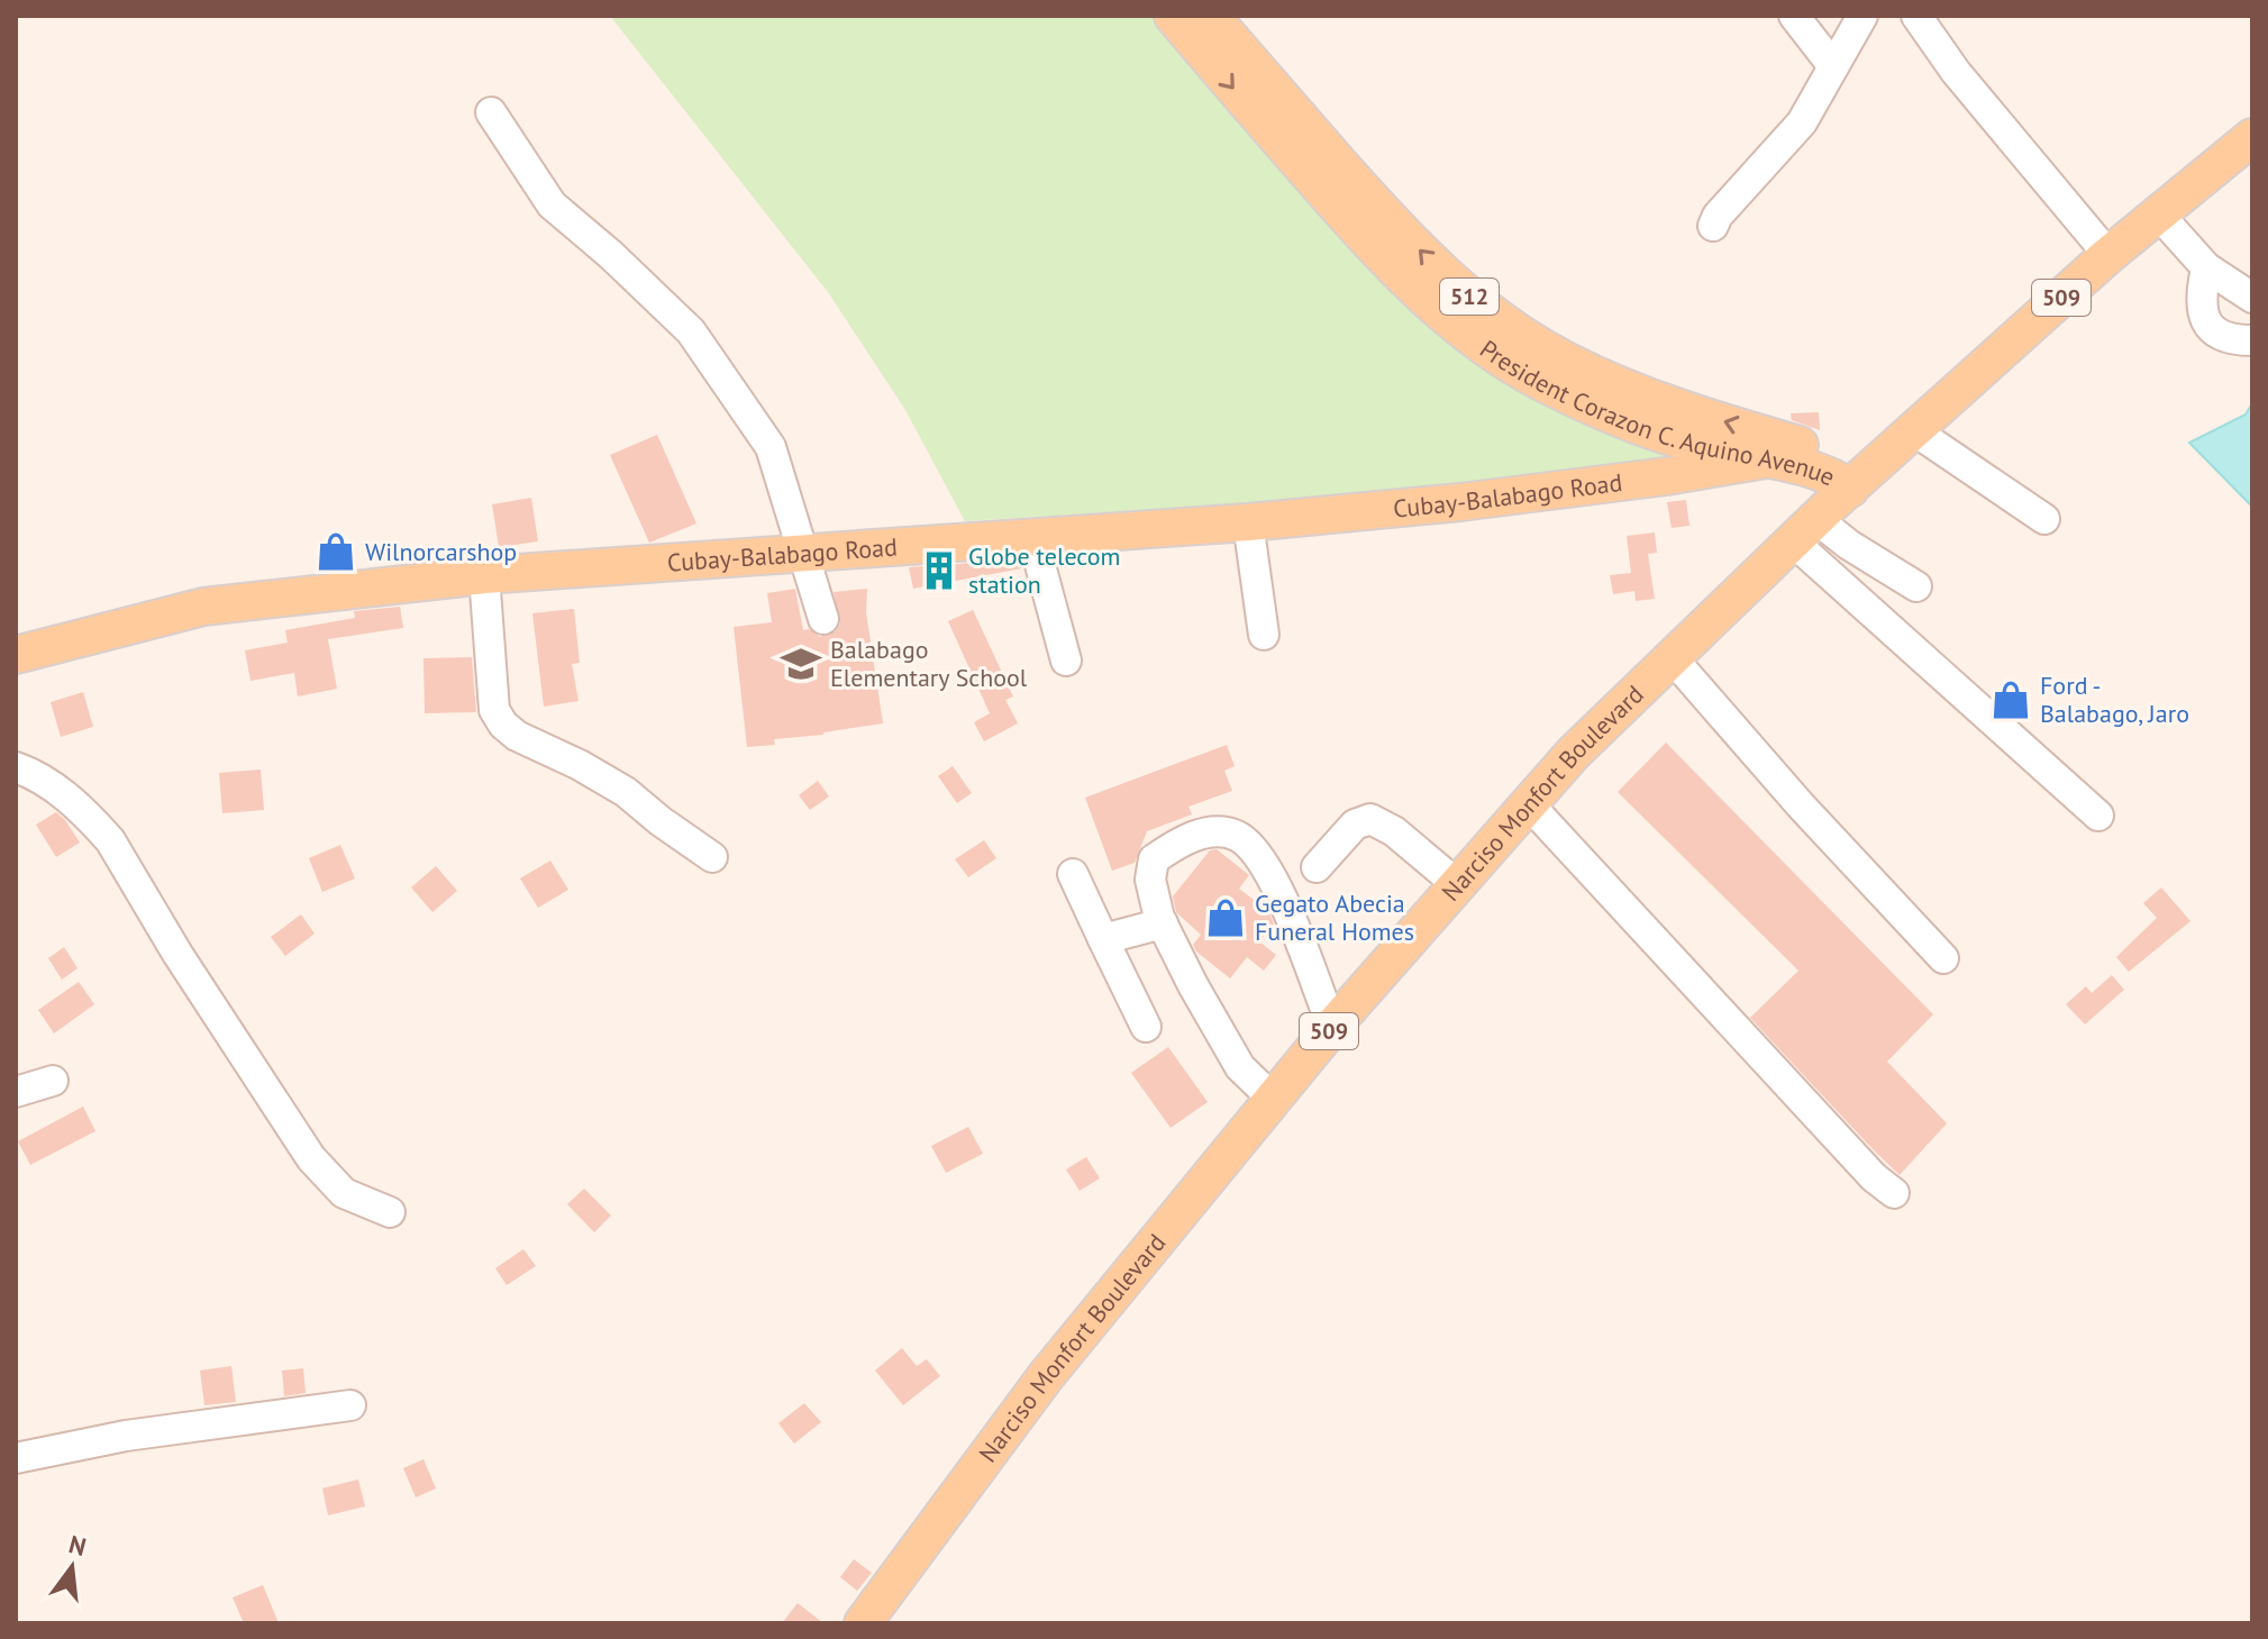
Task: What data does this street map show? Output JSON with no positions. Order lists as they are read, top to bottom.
{
  "streets": {
    "main road": [
      "512",
      "509",
      "President Corazon C. Aquino Avenue",
      "Cubay-Balabago Road",
      "Narciso Monfort Boulevard"
    ]
  },
  "crossings": [
    ["President Corazon C. Aquino Avenue", "Cubay-Balabago Road"],
    ["President Corazon C. Aquino Avenue", "Narciso Monfort Boulevard"]
  ],
  "places": {
    "shop": ["Wilnorcarshop", "Ford - Balabago, Jaro", "Gegato Abecia Funeral Homes"],
    "building": ["Globe telecom station"],
    "school or university": ["Balabago Elementary School"]
  },
  "north": "top"
}
